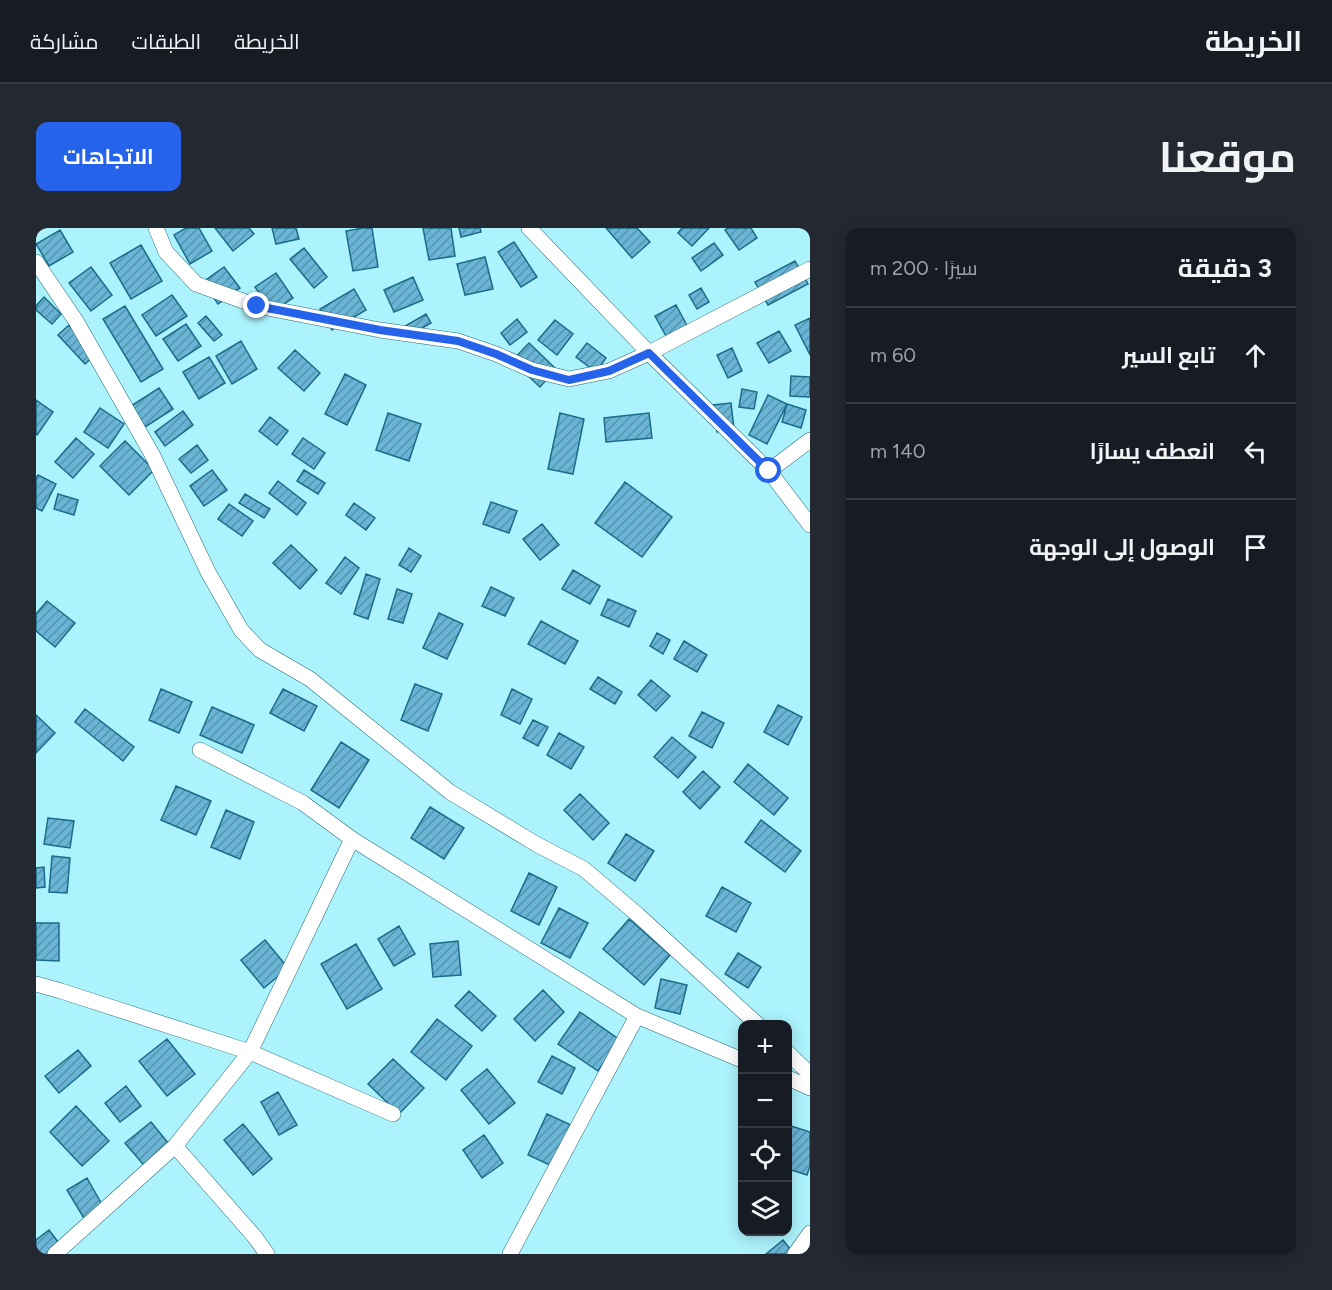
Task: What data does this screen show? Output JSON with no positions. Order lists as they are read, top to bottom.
{
  "page": {
    "header": "الخريطة",
    "nav": ["الخريطة", "الطبقات", "مشاركة"],
    "title": "موقعنا",
    "buttons": "الاتجاهات",
    "heading": ["3 دقيقة", "سيرًا · 200 m"],
    "list": [
      ["تابع السير", "60 m"],
      ["انعطف يسارًا", "140 m"],
      "الوصول إلى الوجهة"
    ],
    "map_buttons": ["+", "−"]
  }
}
